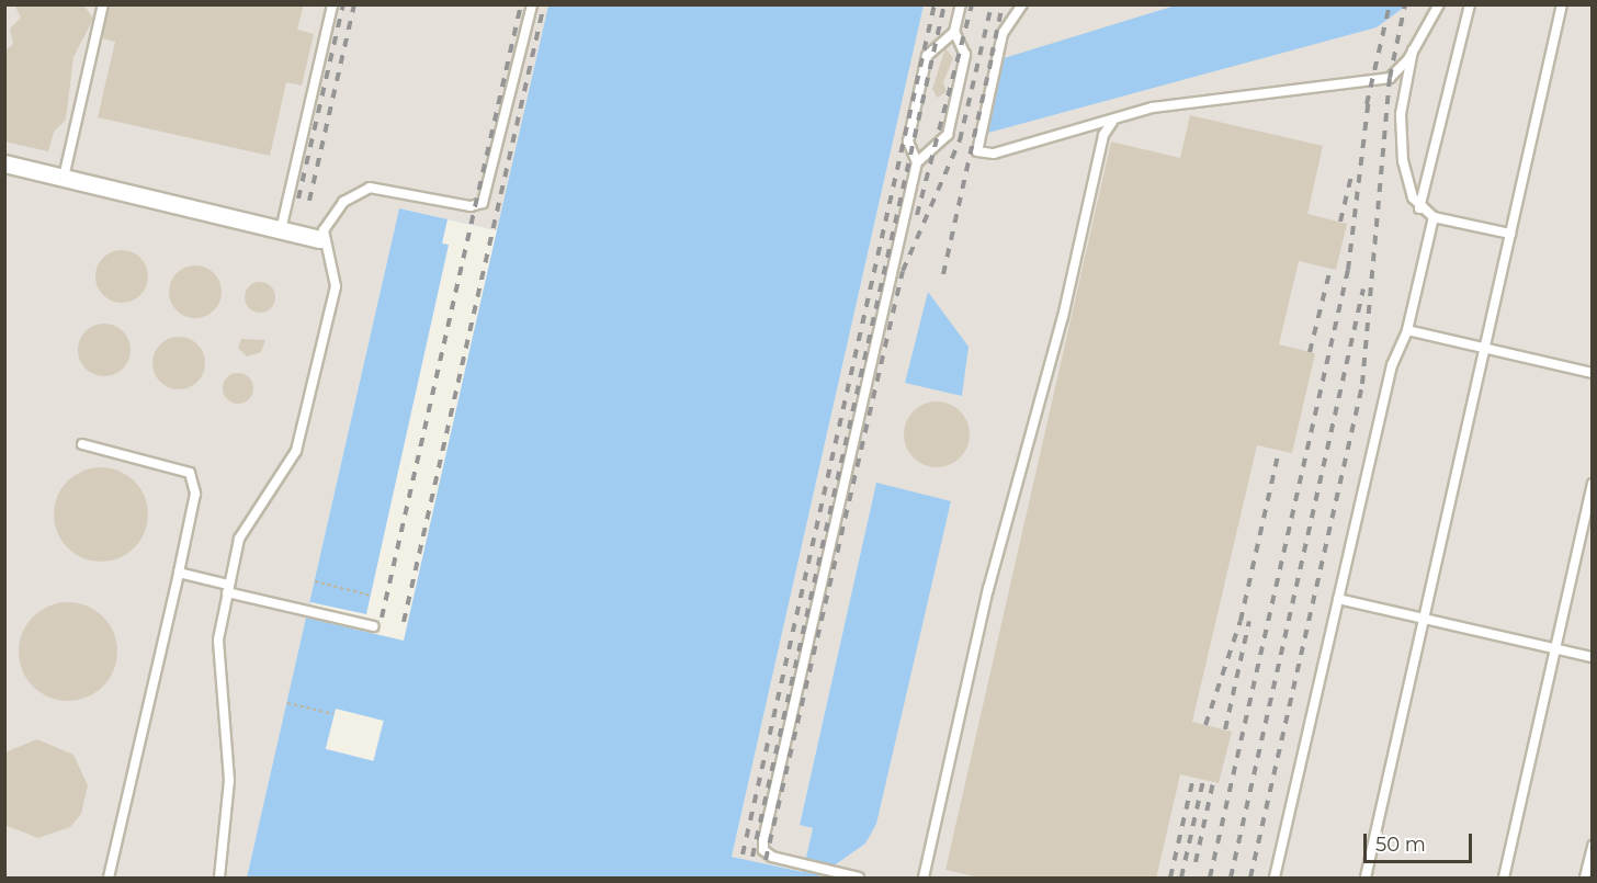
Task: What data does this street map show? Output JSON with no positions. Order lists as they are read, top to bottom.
{
  "scale_bar": "50 m"
}
